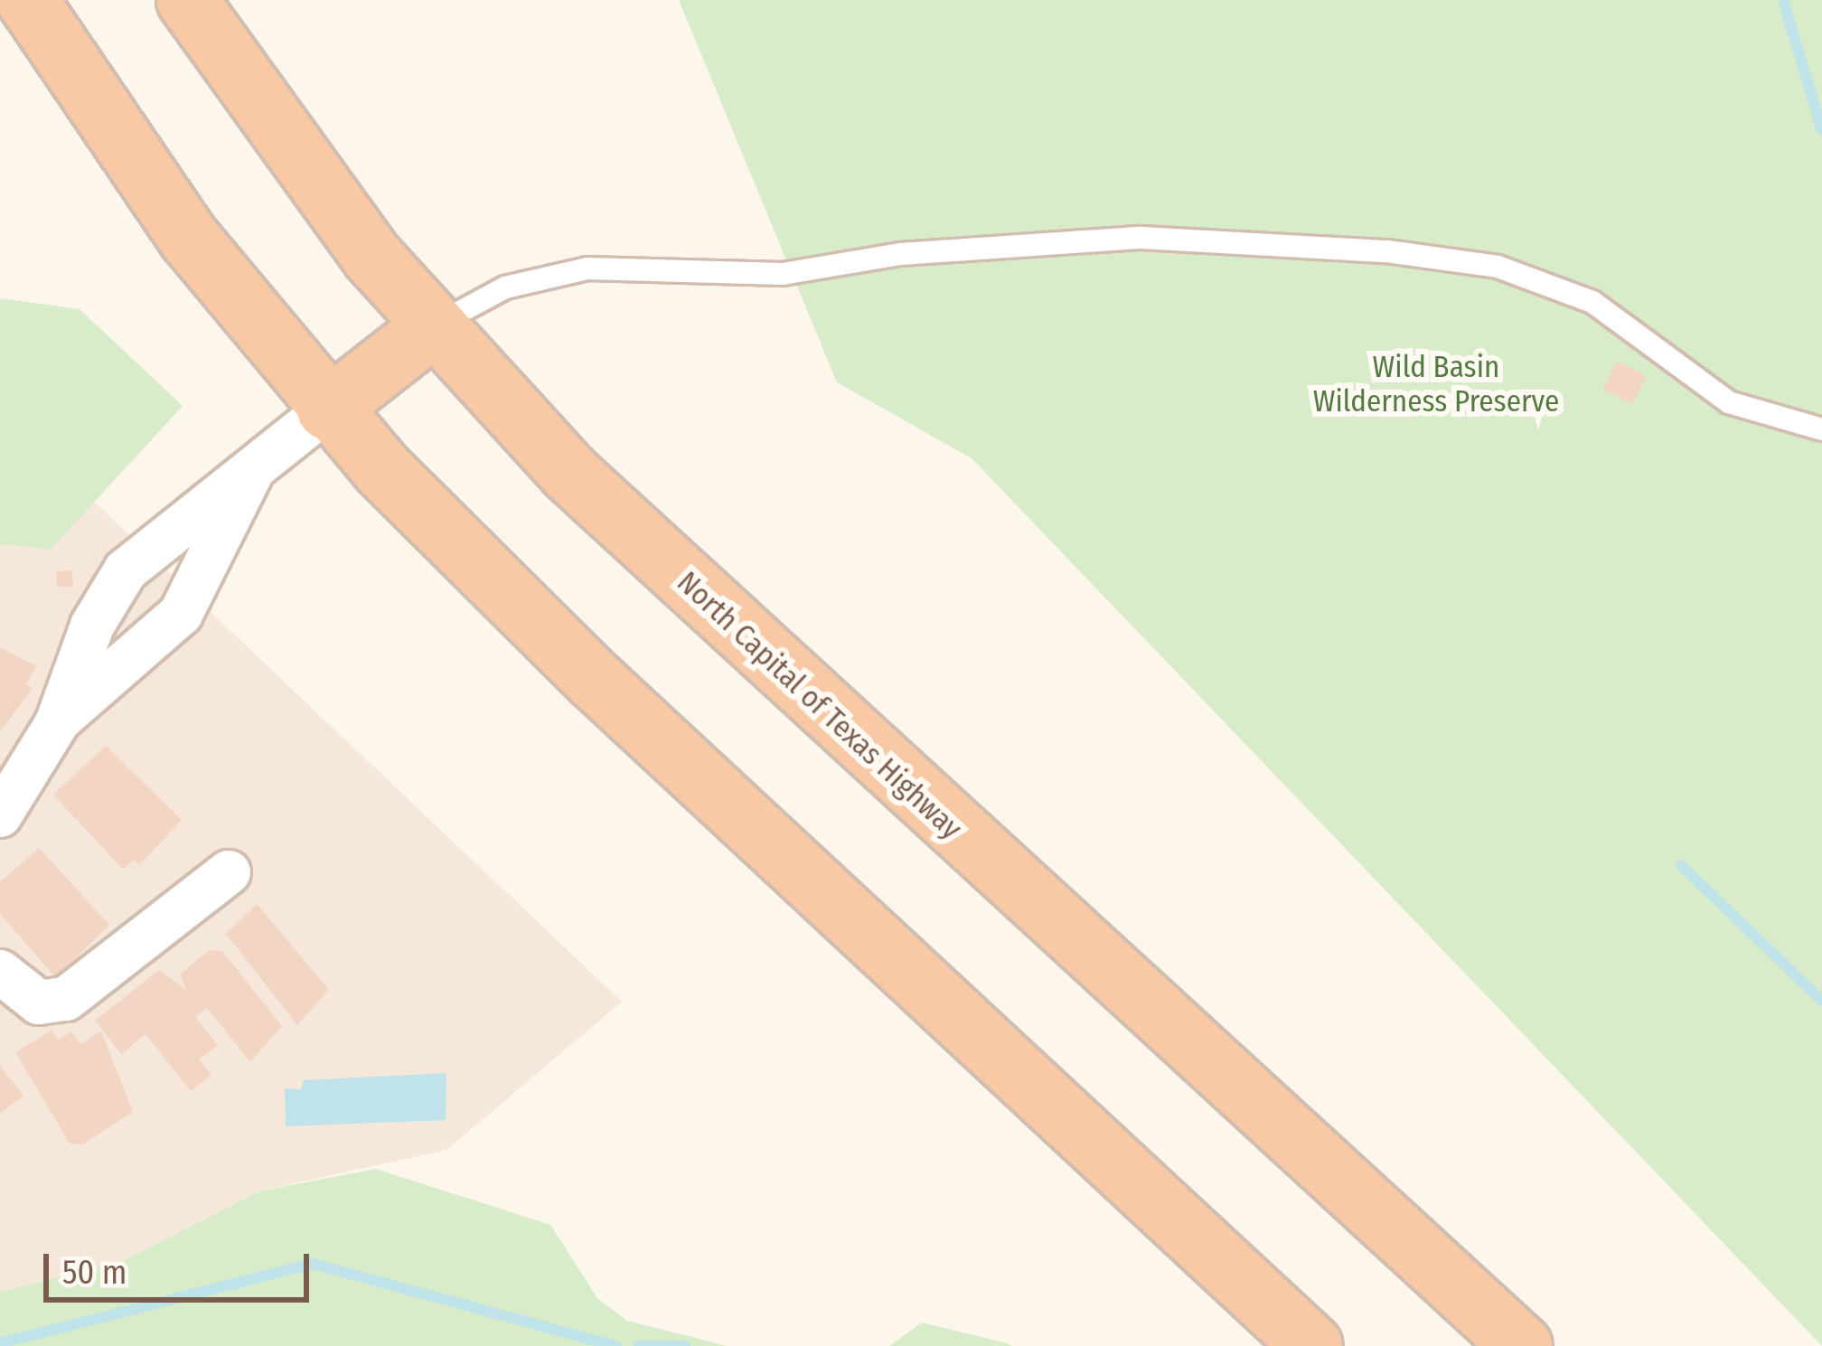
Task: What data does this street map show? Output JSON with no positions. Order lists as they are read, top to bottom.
{
  "streets": {
    "highway": ["North Capital of Texas Highway"]
  },
  "parks": ["Wild Basin Wilderness Preserve"],
  "scale_bar": "50 m"
}
